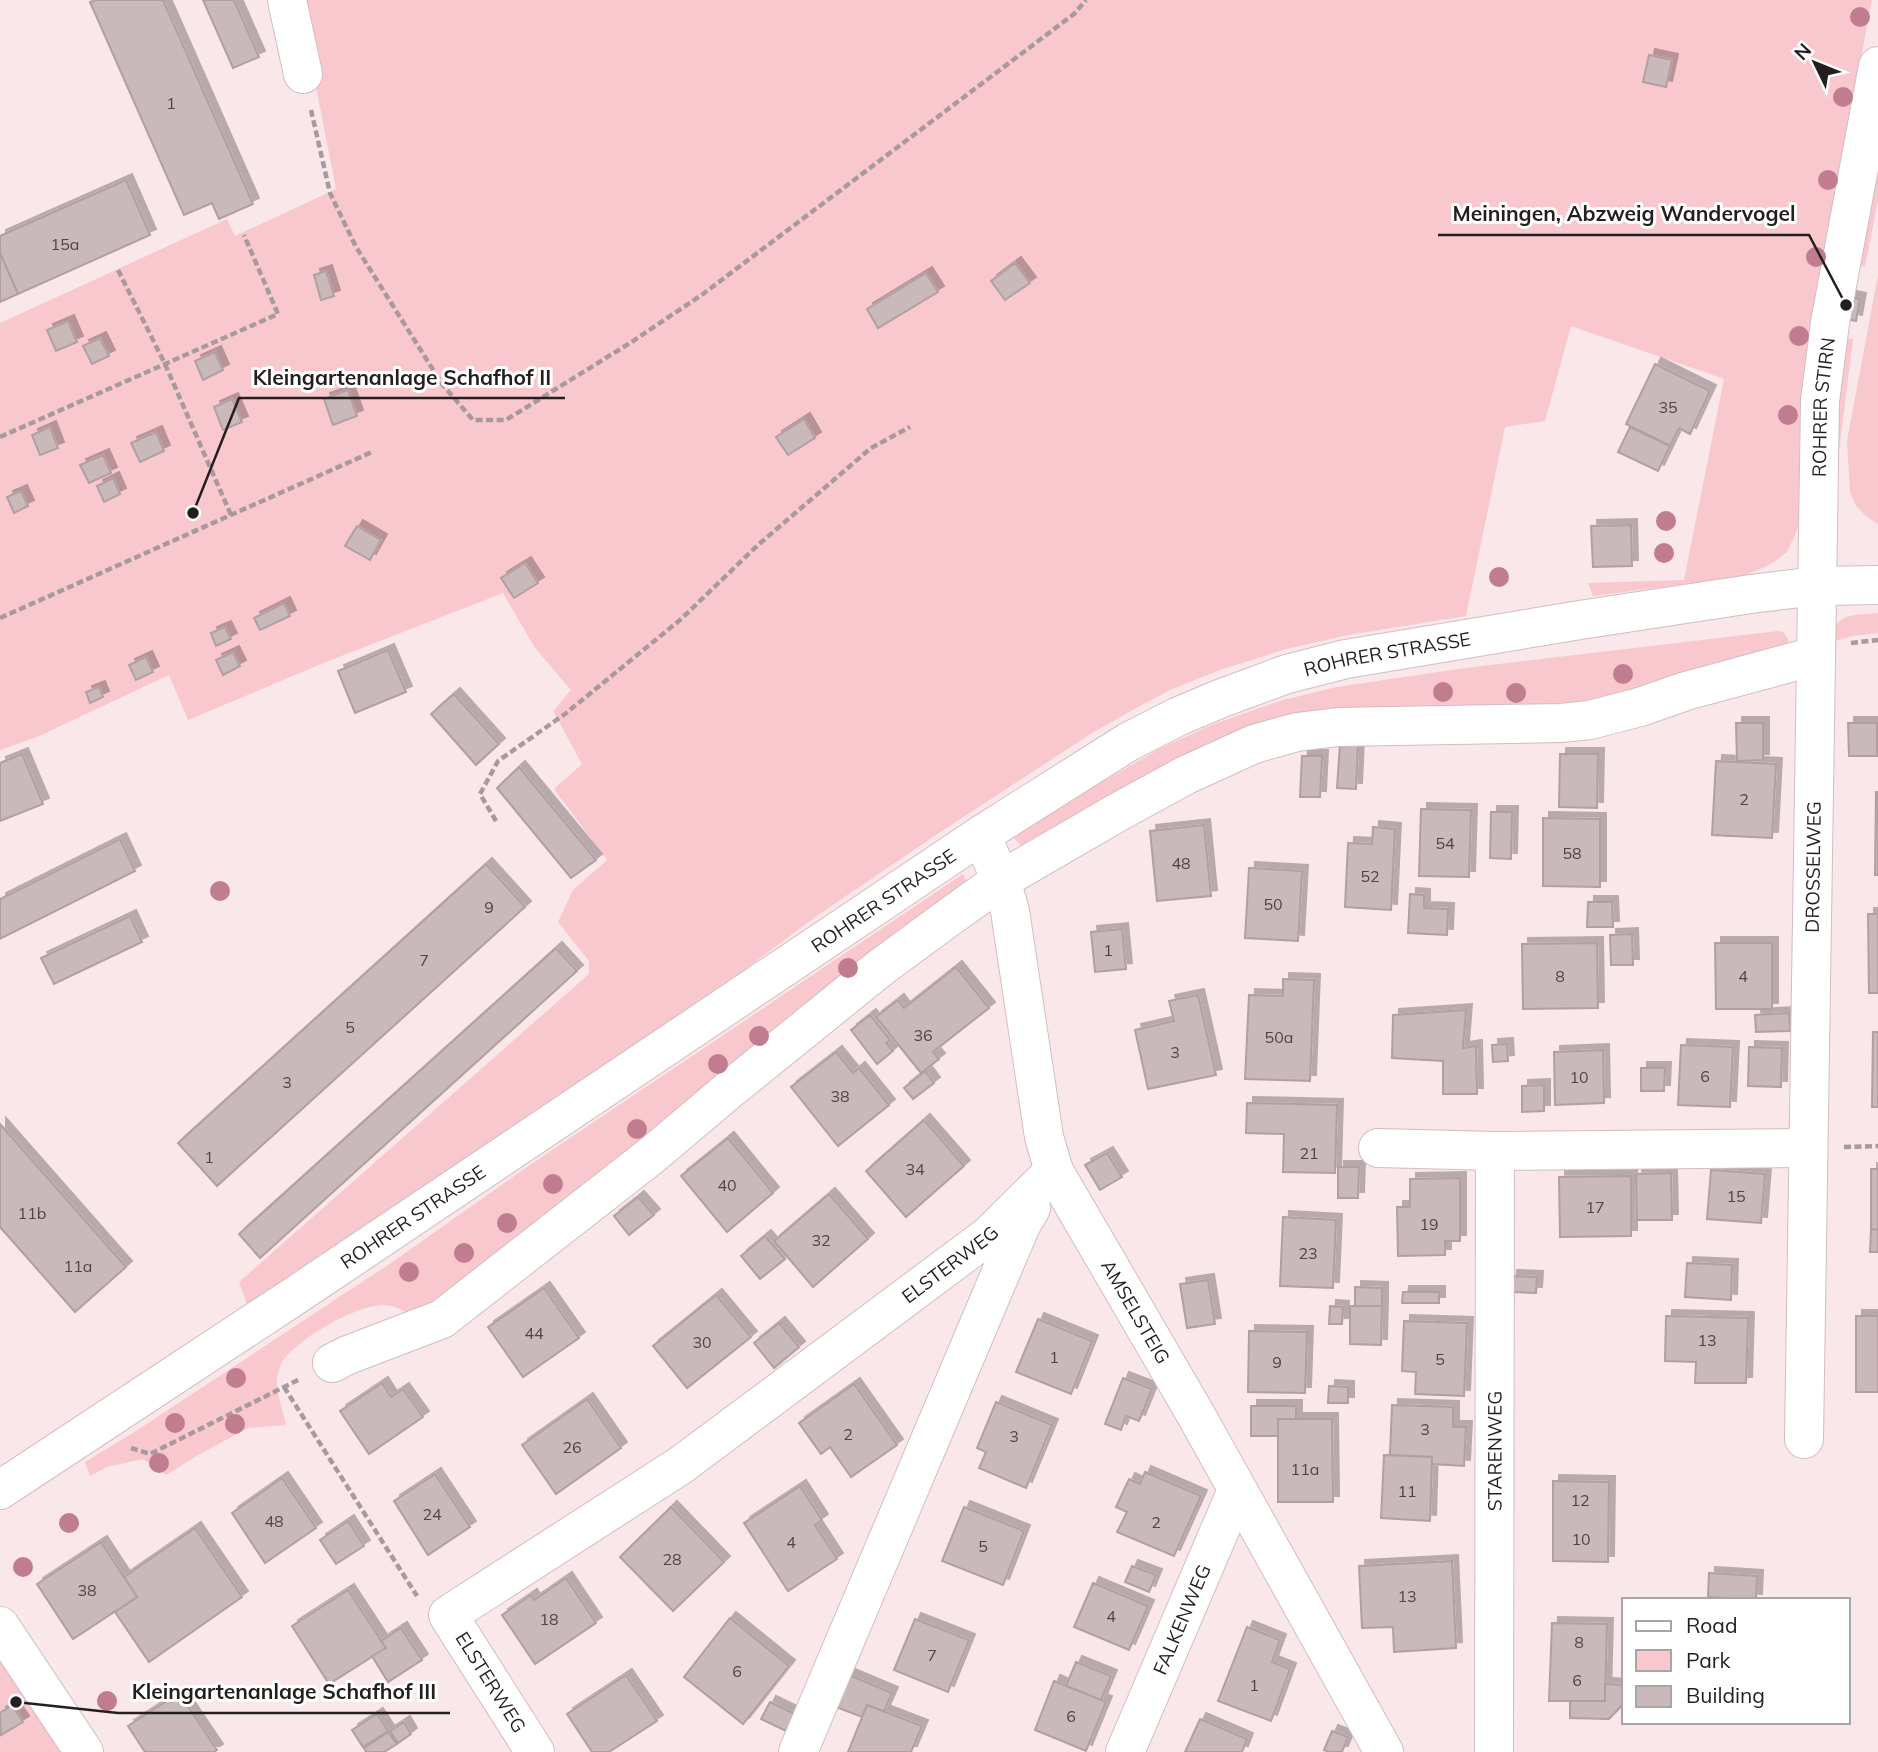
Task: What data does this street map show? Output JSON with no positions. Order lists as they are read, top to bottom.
{
  "streets": {
    "street": [
      "ROHRER STIRN",
      "ROHRER STRASSE",
      "DROSSELWEG",
      "ELSTERWEG",
      "AMSELSTEIG",
      "STARENWEG",
      "FALKENWEG"
    ]
  },
  "crossings": [
    ["ROHRER STIRN", "ROHRER STRASSE"],
    ["ROHRER STIRN", "DROSSELWEG"],
    ["ROHRER STRASSE", "DROSSELWEG"],
    ["ROHRER STRASSE", "AMSELSTEIG"],
    ["ELSTERWEG", "AMSELSTEIG"],
    ["AMSELSTEIG", "FALKENWEG"]
  ],
  "places": ["Meiningen, Abzweig Wandervogel", "Kleingartenanlage Schafhof II", "Kleingartenanlage Schafhof III"],
  "house_numbers": [
    "1",
    "15a",
    "35",
    "2",
    "54",
    "58",
    "48",
    "52",
    "50",
    "9",
    "1",
    "7",
    "8",
    "4",
    "5",
    "36",
    "50a",
    "3",
    "6",
    "10",
    "3",
    "38",
    "21",
    "1",
    "34",
    "40",
    "15",
    "17",
    "11b",
    "19",
    "32",
    "23",
    "11a",
    "44",
    "13",
    "30",
    "1",
    "5",
    "9",
    "3",
    "2",
    "3",
    "26",
    "11a",
    "11",
    "12",
    "24",
    "48",
    "2",
    "10",
    "4",
    "5",
    "28",
    "38",
    "13",
    "4",
    "18",
    "8",
    "7",
    "6",
    "6",
    "1",
    "6"
  ],
  "legend": ["Road", "Park", "Building"],
  "north": "top left"
}
